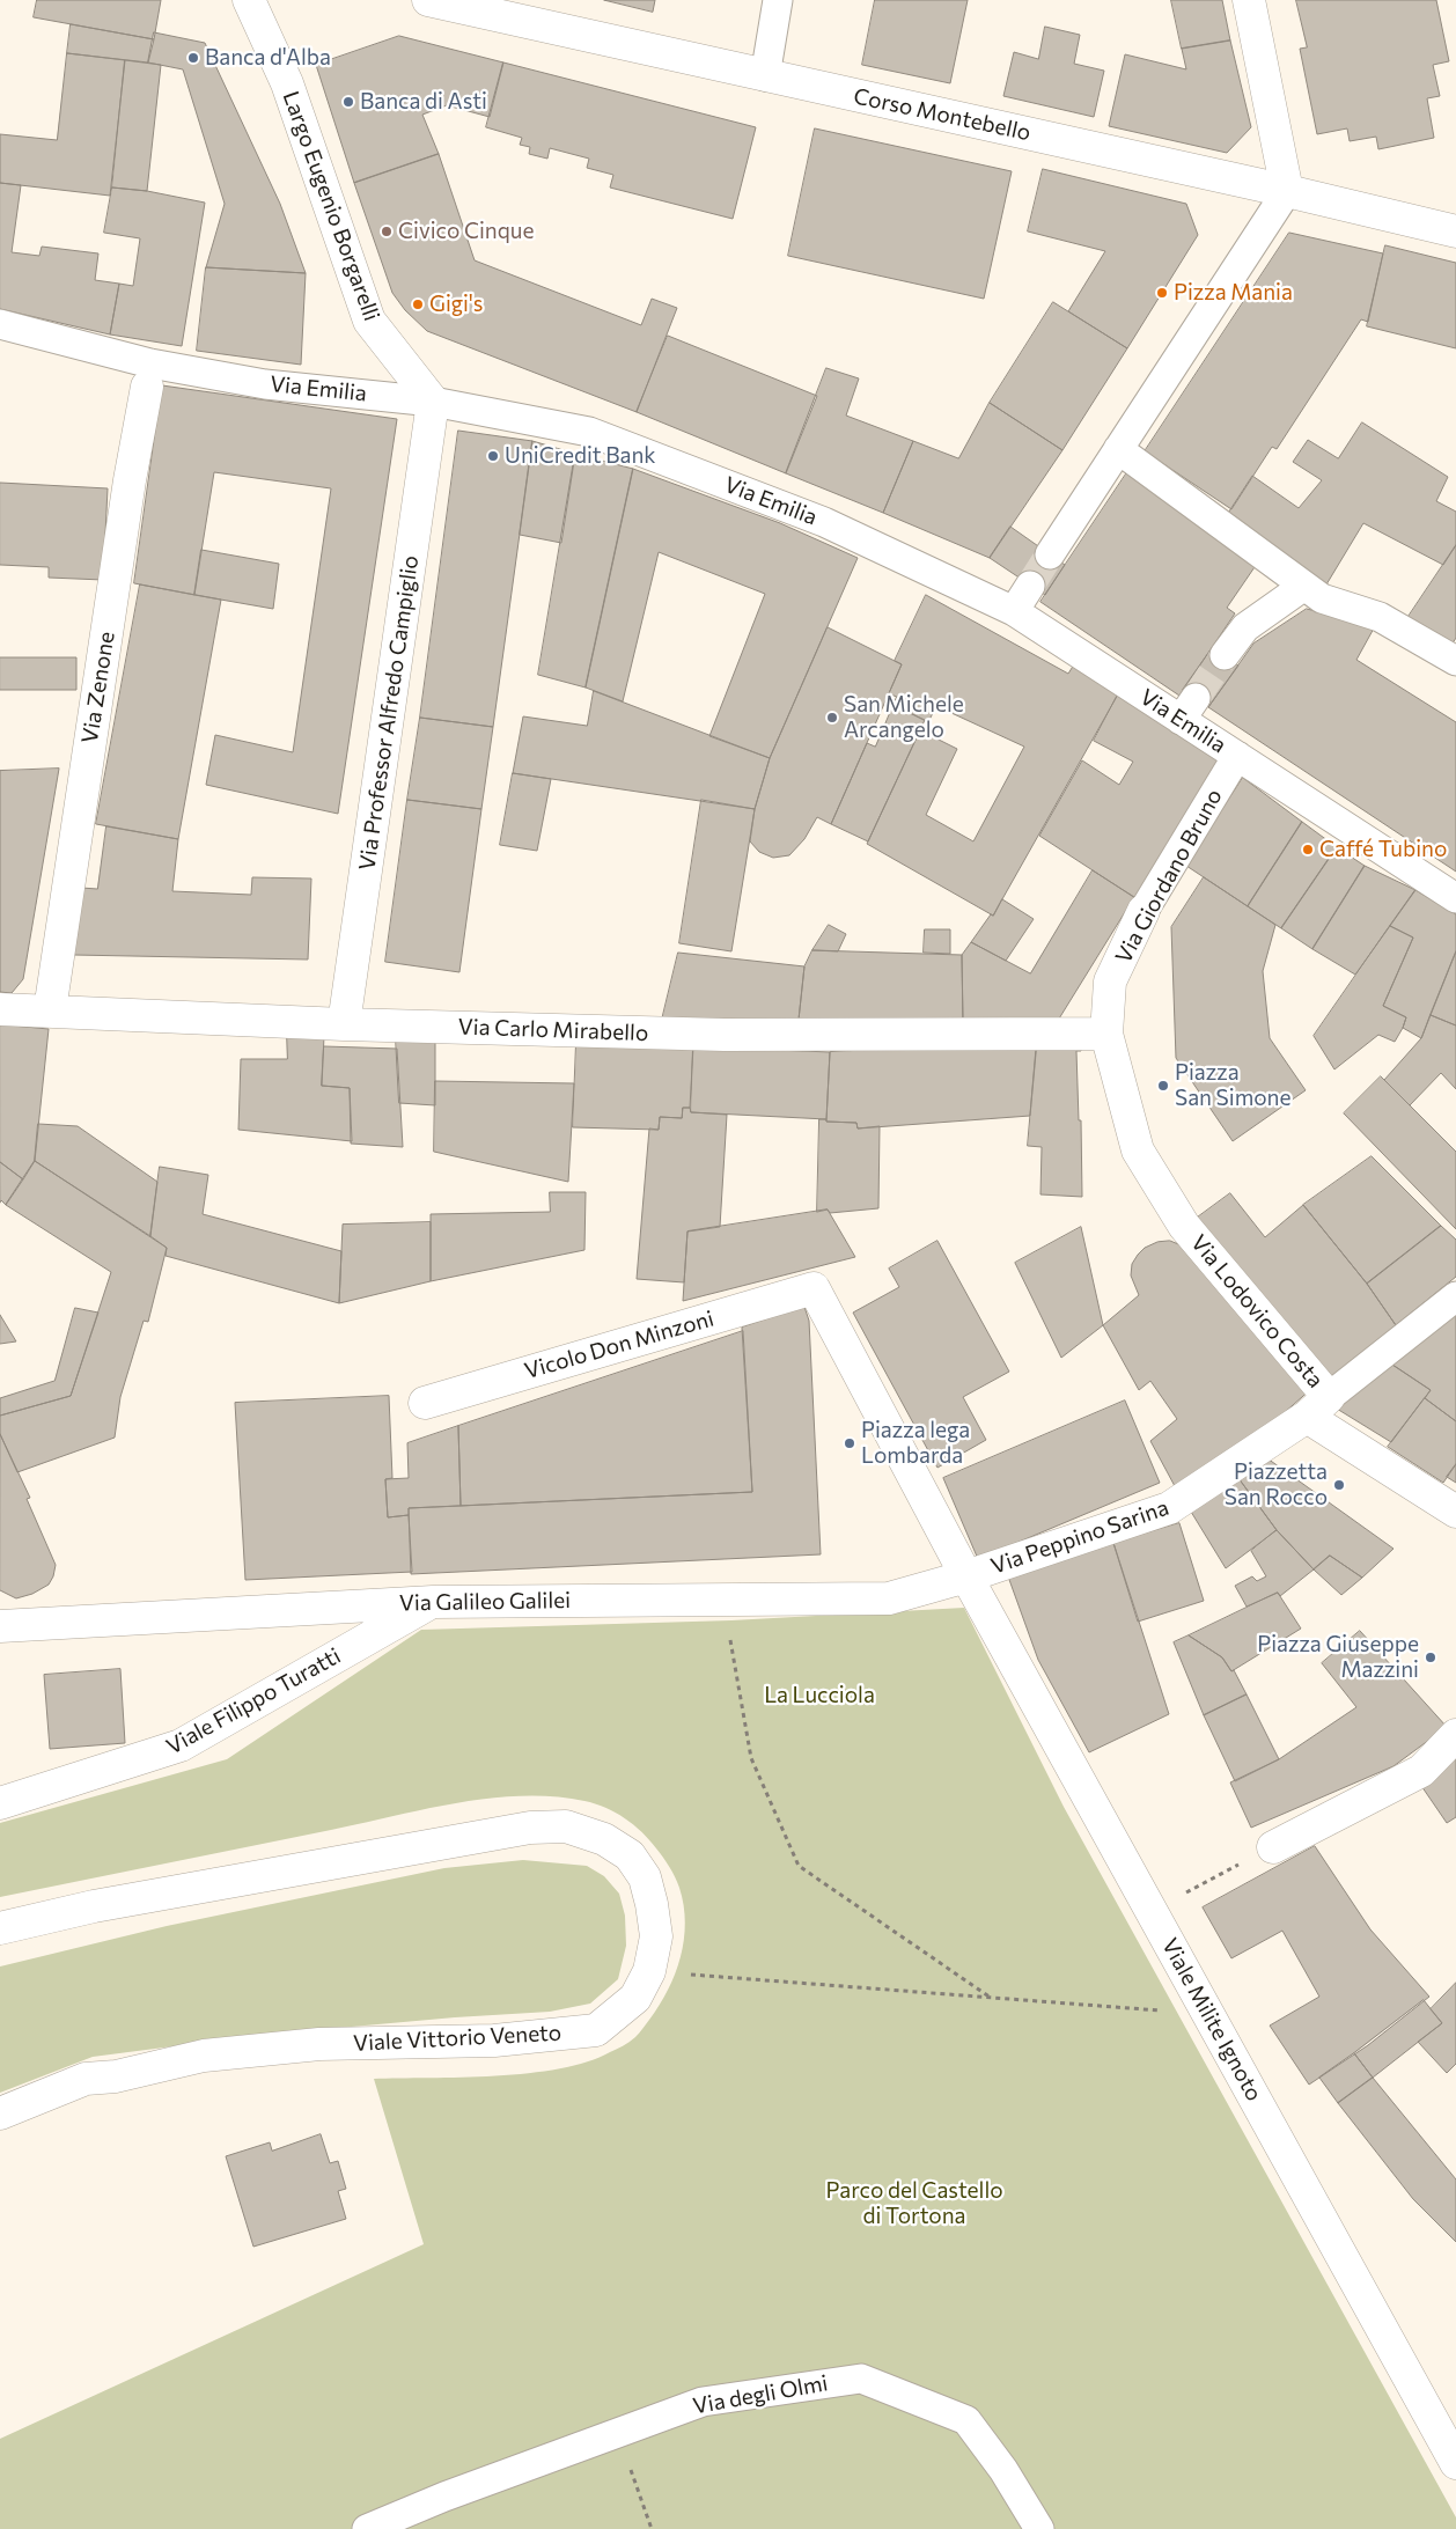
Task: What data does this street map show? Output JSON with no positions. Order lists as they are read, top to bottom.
{
  "streets": {
    "street": [
      "Corso Montebello",
      "Largo Eugenio Borgarelli",
      "Via Emilia",
      "Via Zenone",
      "Via Professor Alfredo Campiglio",
      "Via Giordano Bruno",
      "Via Carlo Mirabello",
      "Via Lodovico Costa",
      "Vicolo Don Minzoni",
      "Via Peppino Sarina",
      "Via Galileo Galilei",
      "Viale Filippo Turatti",
      "Viale Milite Ignoto",
      "Viale Vittorio Veneto",
      "Via degli Olmi"
    ]
  },
  "crossings": [
    ["Largo Eugenio Borgarelli", "Via Emilia"],
    ["Largo Eugenio Borgarelli", "Via Professor Alfredo Campiglio"],
    ["Via Emilia", "Via Zenone"],
    ["Via Emilia", "Via Professor Alfredo Campiglio"],
    ["Via Emilia", "Via Giordano Bruno"],
    ["Via Zenone", "Via Carlo Mirabello"],
    ["Via Professor Alfredo Campiglio", "Via Carlo Mirabello"],
    ["Via Giordano Bruno", "Via Carlo Mirabello"],
    ["Via Giordano Bruno", "Via Lodovico Costa"],
    ["Via Carlo Mirabello", "Via Lodovico Costa"],
    ["Via Lodovico Costa", "Via Peppino Sarina"],
    ["Vicolo Don Minzoni", "Via Peppino Sarina"],
    ["Vicolo Don Minzoni", "Via Galileo Galilei"],
    ["Vicolo Don Minzoni", "Viale Milite Ignoto"],
    ["Via Peppino Sarina", "Via Galileo Galilei"],
    ["Via Peppino Sarina", "Viale Milite Ignoto"],
    ["Via Galileo Galilei", "Viale Filippo Turatti"],
    ["Via Galileo Galilei", "Viale Milite Ignoto"]
  ],
  "parks": ["La Lucciola", "Parco del Castello di Tortona"],
  "places": [
    "Banca d'Alba",
    "Banca di Asti",
    "Civico Cinque",
    "Pizza Mania",
    "Gigi's",
    "UniCredit Bank",
    "San Michele Arcangelo",
    "Caffé Tubino",
    "Piazza San Simone",
    "Piazza lega Lombarda",
    "Piazzetta San Rocco",
    "Piazza Giuseppe Mazzini"
  ]
}
